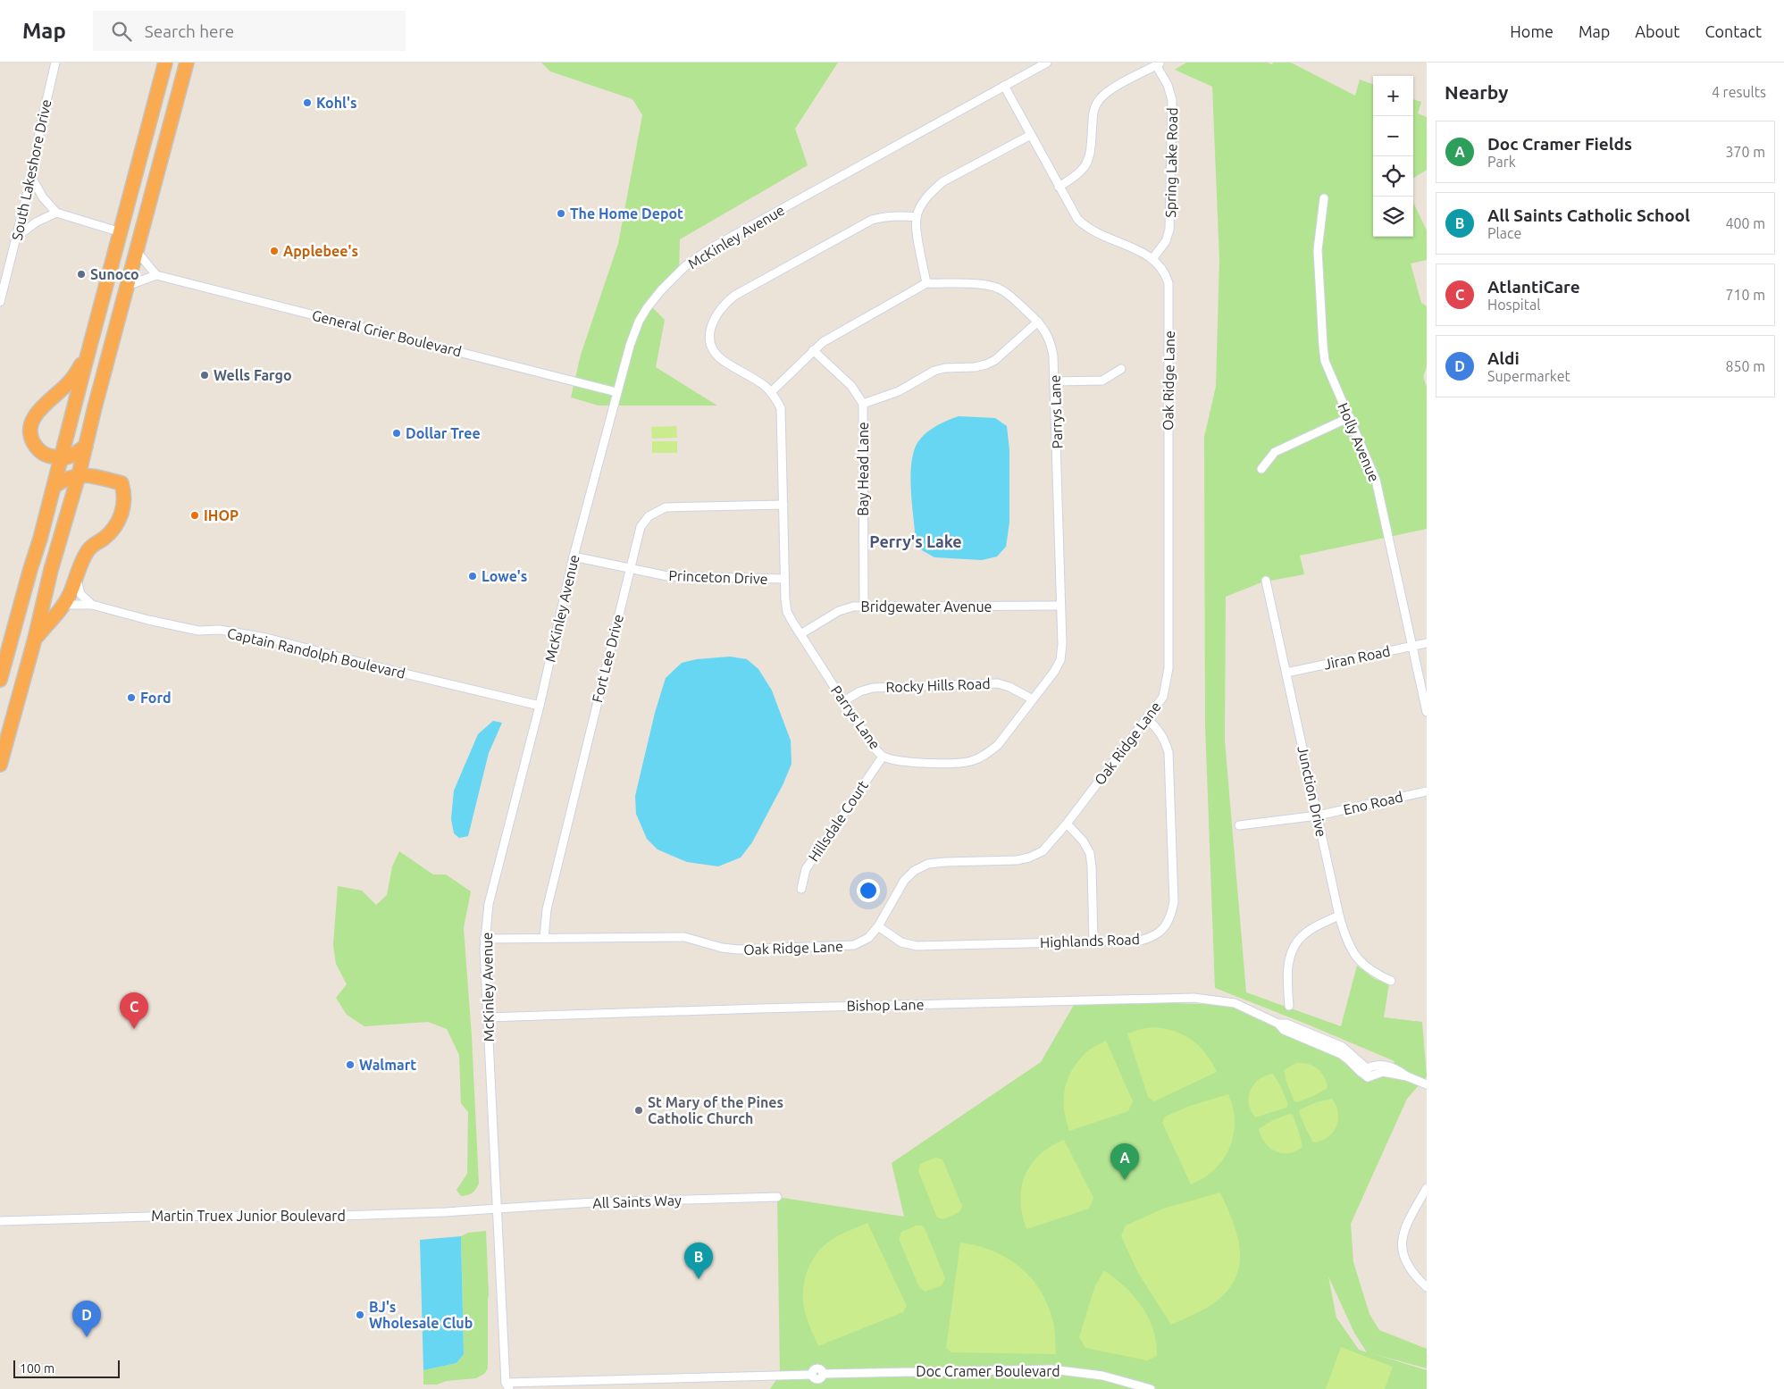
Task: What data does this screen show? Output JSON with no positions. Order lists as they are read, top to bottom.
{
  "streets": {
    "street": [
      "Spring Lake Road",
      "South Lakeshore Drive",
      "McKinley Avenue",
      "General Grier Boulevard",
      "Oak Ridge Lane",
      "Parrys Lane",
      "Holly Avenue",
      "Bay Head Lane",
      "Princeton Drive",
      "Bridgewater Avenue",
      "Captain Randolph Boulevard",
      "Jiran Road",
      "Fort Lee Drive",
      "Rocky Hills Road",
      "Junction Drive",
      "Eno Road",
      "Hillsdale Court",
      "Highlands Road",
      "Bishop Lane",
      "All Saints Way",
      "Martin Truex Junior Boulevard",
      "Doc Cramer Boulevard"
    ]
  },
  "crossings": [
    ["Spring Lake Road", "Oak Ridge Lane"],
    ["McKinley Avenue", "General Grier Boulevard"],
    ["McKinley Avenue", "Oak Ridge Lane"],
    ["McKinley Avenue", "Princeton Drive"],
    ["McKinley Avenue", "Captain Randolph Boulevard"],
    ["McKinley Avenue", "Bishop Lane"],
    ["McKinley Avenue", "All Saints Way"],
    ["McKinley Avenue", "Martin Truex Junior Boulevard"],
    ["McKinley Avenue", "Doc Cramer Boulevard"],
    ["Oak Ridge Lane", "Fort Lee Drive"],
    ["Oak Ridge Lane", "Highlands Road"],
    ["Parrys Lane", "Princeton Drive"],
    ["Parrys Lane", "Bridgewater Avenue"],
    ["Parrys Lane", "Fort Lee Drive"],
    ["Parrys Lane", "Rocky Hills Road"],
    ["Parrys Lane", "Hillsdale Court"],
    ["Holly Avenue", "Jiran Road"],
    ["Bay Head Lane", "Bridgewater Avenue"],
    ["Princeton Drive", "Fort Lee Drive"],
    ["Jiran Road", "Junction Drive"],
    ["Junction Drive", "Eno Road"],
    ["All Saints Way", "Martin Truex Junior Boulevard"]
  ],
  "districts": ["Perry's Lake"],
  "places": [
    "Kohl's",
    "The Home Depot",
    "Applebee's",
    "Sunoco",
    "Wells Fargo",
    "Dollar Tree",
    "IHOP",
    "Lowe's",
    "Ford",
    "Walmart",
    "St Mary of the Pines Catholic Church",
    "BJ's Wholesale Club"
  ],
  "scale_bar": "100 m",
  "page": {
    "header": "Map",
    "search": "Search here",
    "nav": [
      "Home",
      "Map",
      "About",
      "Contact"
    ],
    "heading": ["Nearby", "4 results"],
    "map_buttons": ["+", "−"],
    "list": [
      {
        "mark": "A",
        "name": "Doc Cramer Fields",
        "note": "Park",
        "value": "370 m"
      },
      {
        "mark": "B",
        "name": "All Saints Catholic School",
        "note": "Place",
        "value": "400 m"
      },
      {
        "mark": "C",
        "name": "AtlantiCare",
        "note": "Hospital",
        "value": "710 m"
      },
      {
        "mark": "D",
        "name": "Aldi",
        "note": "Supermarket",
        "value": "850 m"
      }
    ],
    "pins": [
      "C",
      "A",
      "B",
      "D"
    ],
    "scale": "100 m"
  }
}
